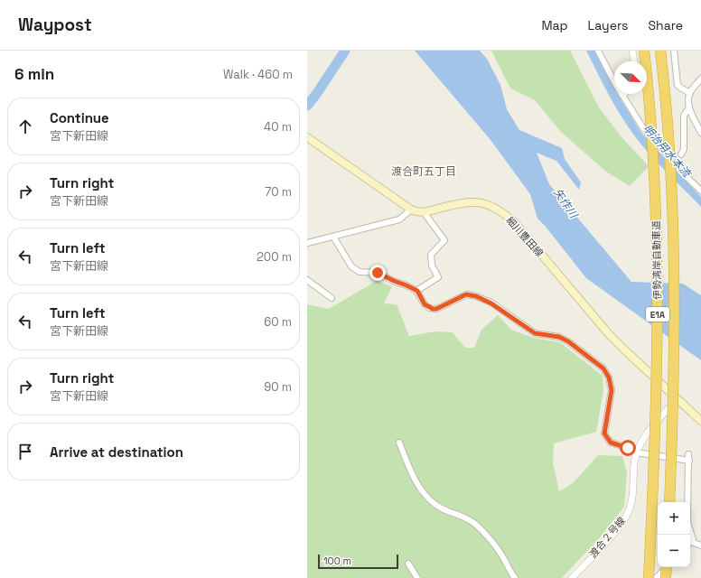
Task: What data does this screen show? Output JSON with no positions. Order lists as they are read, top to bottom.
{
  "streets": {
    "highway": ["伊勢湾岸自動車道", "E1A"],
    "main road": ["細川豊田線"],
    "street": ["渡合２号線"]
  },
  "crossings": [
    ["細川豊田線", "渡合２号線"]
  ],
  "districts": ["渡合町五丁目"],
  "water": ["明治用水本流", "矢作川"],
  "scale_bar": "100 m",
  "north": "bottom right",
  "page": {
    "header": "Waypost",
    "nav": ["Map", "Layers", "Share"],
    "heading": ["6 min", "Walk · 460 m"],
    "list": [
      ["Continue", "宮下新田線", "40 m"],
      ["Turn right", "宮下新田線", "70 m"],
      ["Turn left", "宮下新田線", "200 m"],
      ["Turn left", "宮下新田線", "60 m"],
      ["Turn right", "宮下新田線", "90 m"],
      "Arrive at destination"
    ],
    "map_buttons": ["+", "−"],
    "scale": "100 m"
  }
}
